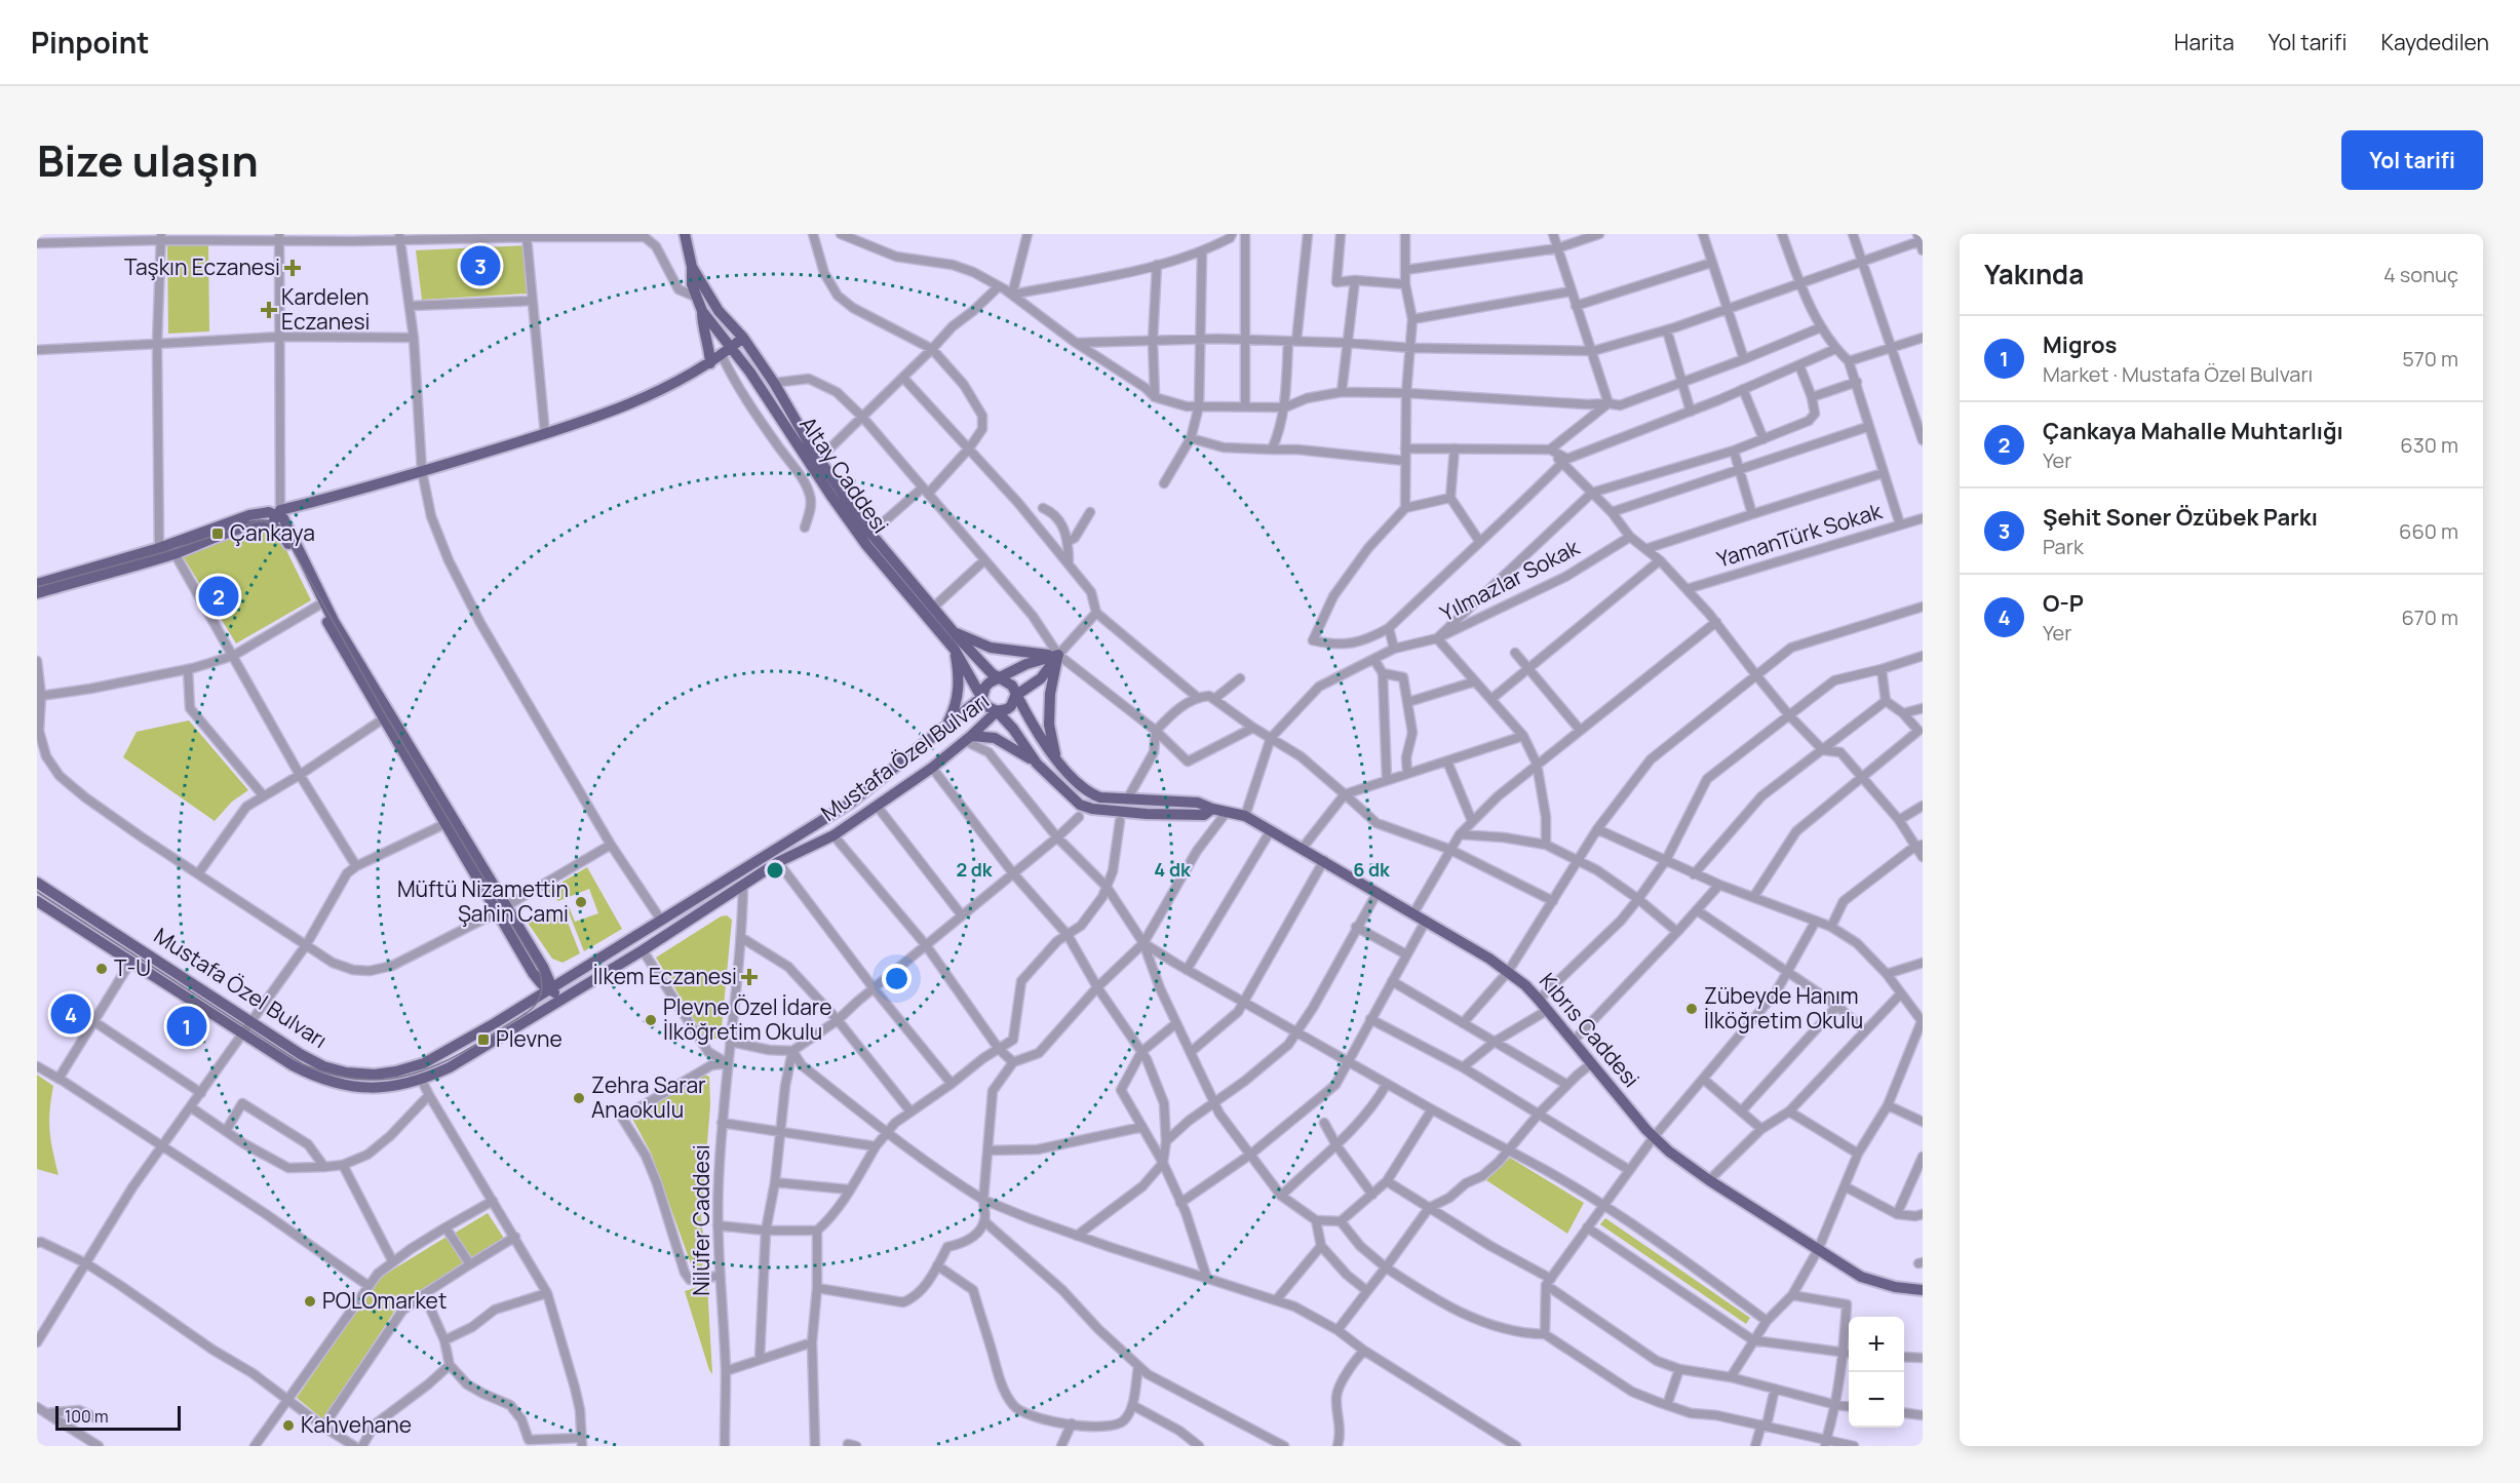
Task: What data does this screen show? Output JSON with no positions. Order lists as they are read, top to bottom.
{
  "streets": {
    "main road": ["Altay Caddesi", "Mustafa Özel Bulvarı", "Kıbrıs Caddesi"],
    "street": ["YamanTürk Sokak", "Yılmazlar Sokak", "Nilüfer Caddesi"]
  },
  "crossings": [
    ["Altay Caddesi", "Mustafa Özel Bulvarı"],
    ["Altay Caddesi", "Kıbrıs Caddesi"],
    ["Mustafa Özel Bulvarı", "Kıbrıs Caddesi"],
    ["Mustafa Özel Bulvarı", "Nilüfer Caddesi"]
  ],
  "places": {
    "health": ["Taşkın Eczanesi", "Kardelen Eczanesi", "İlkem Eczanesi"],
    "transit": ["Çankaya", "Plevne"],
    "other": [
      "Müftü Nizamettin Şahin Cami",
      "T-U",
      "Zübeyde Hanım İlköğretim Okulu",
      "Plevne Özel İdare İlköğretim Okulu",
      "Zehra Sarar Anaokulu",
      "POLOmarket",
      "Kahvehane"
    ]
  },
  "scale_bar": "100 m",
  "page": {
    "header": "Pinpoint",
    "nav": ["Harita", "Yol tarifi", "Kaydedilen"],
    "title": "Bize ulaşın",
    "buttons": "Yol tarifi",
    "heading": ["Yakında", "4 sonuç"],
    "pins": [
      "3",
      "2",
      "4",
      "1"
    ],
    "list": [
      {
        "mark": "1",
        "name": "Migros",
        "note": "Market · Mustafa Özel Bulvarı",
        "value": "570 m"
      },
      {
        "mark": "2",
        "name": "Çankaya Mahalle Muhtarlığı",
        "note": "Yer",
        "value": "630 m"
      },
      {
        "mark": "3",
        "name": "Şehit Soner Özübek Parkı",
        "note": "Park",
        "value": "660 m"
      },
      {
        "mark": "4",
        "name": "O-P",
        "note": "Yer",
        "value": "670 m"
      }
    ],
    "map_buttons": ["+", "−"],
    "scale": "100 m"
  },
  "rings": ["2 dk", "4 dk", "6 dk"]
}
